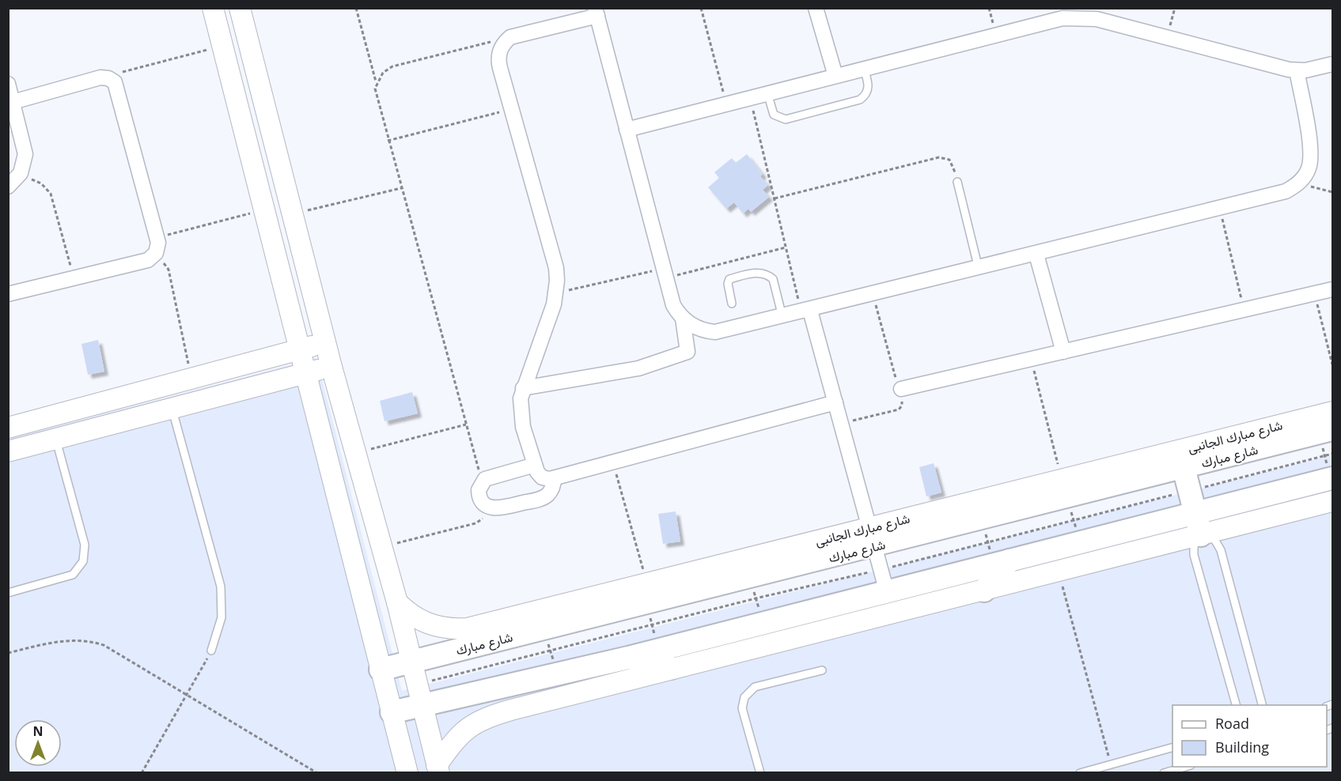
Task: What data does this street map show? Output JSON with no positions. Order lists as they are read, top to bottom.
{
  "streets": {
    "main road": ["شارع مبارك الجانبى", "شارع مبارك"]
  },
  "crossings": [
    ["شارع مبارك الجانبى", "شارع مبارك"]
  ],
  "legend": ["Road", "Building"],
  "north": "top"
}
